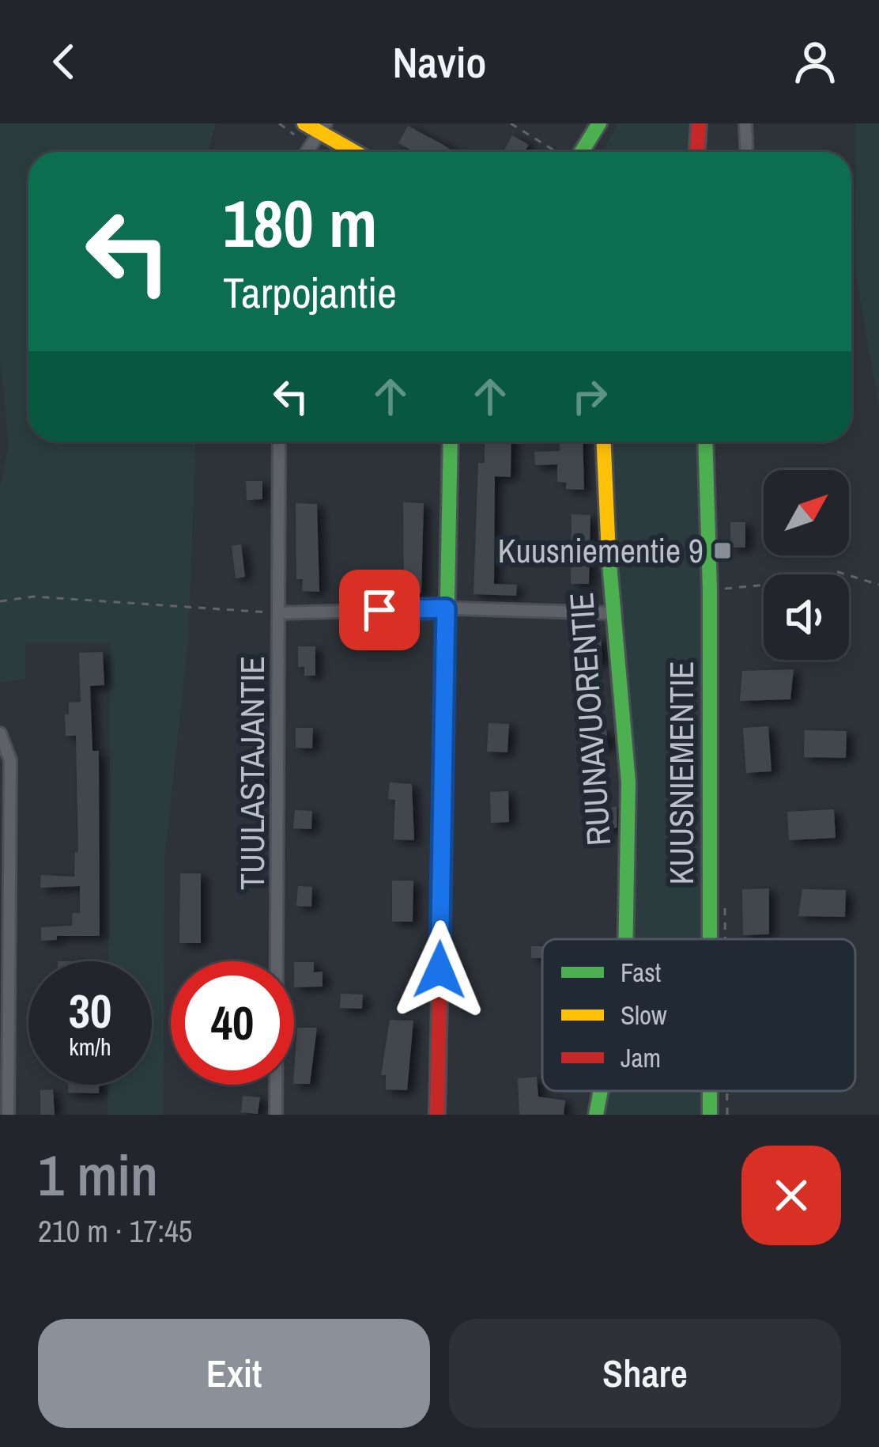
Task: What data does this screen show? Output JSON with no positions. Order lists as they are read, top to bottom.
{
  "streets": {
    "street": ["RUUNAVUORENTIE", "TUULASTAJANTIE", "KUUSNIEMENTIE"]
  },
  "places": {
    "transit": ["Kuusniementie 9"]
  },
  "legend": ["Fast", "Slow", "Jam"],
  "north": "top right",
  "page": {
    "header": "Navio",
    "turn": ["180 m", "Tarpojantie"],
    "speed": "30 km/h",
    "limit": "40",
    "heading": ["1 min", "210 m · 17:45"],
    "buttons": ["Exit", "Share"]
  }
}
